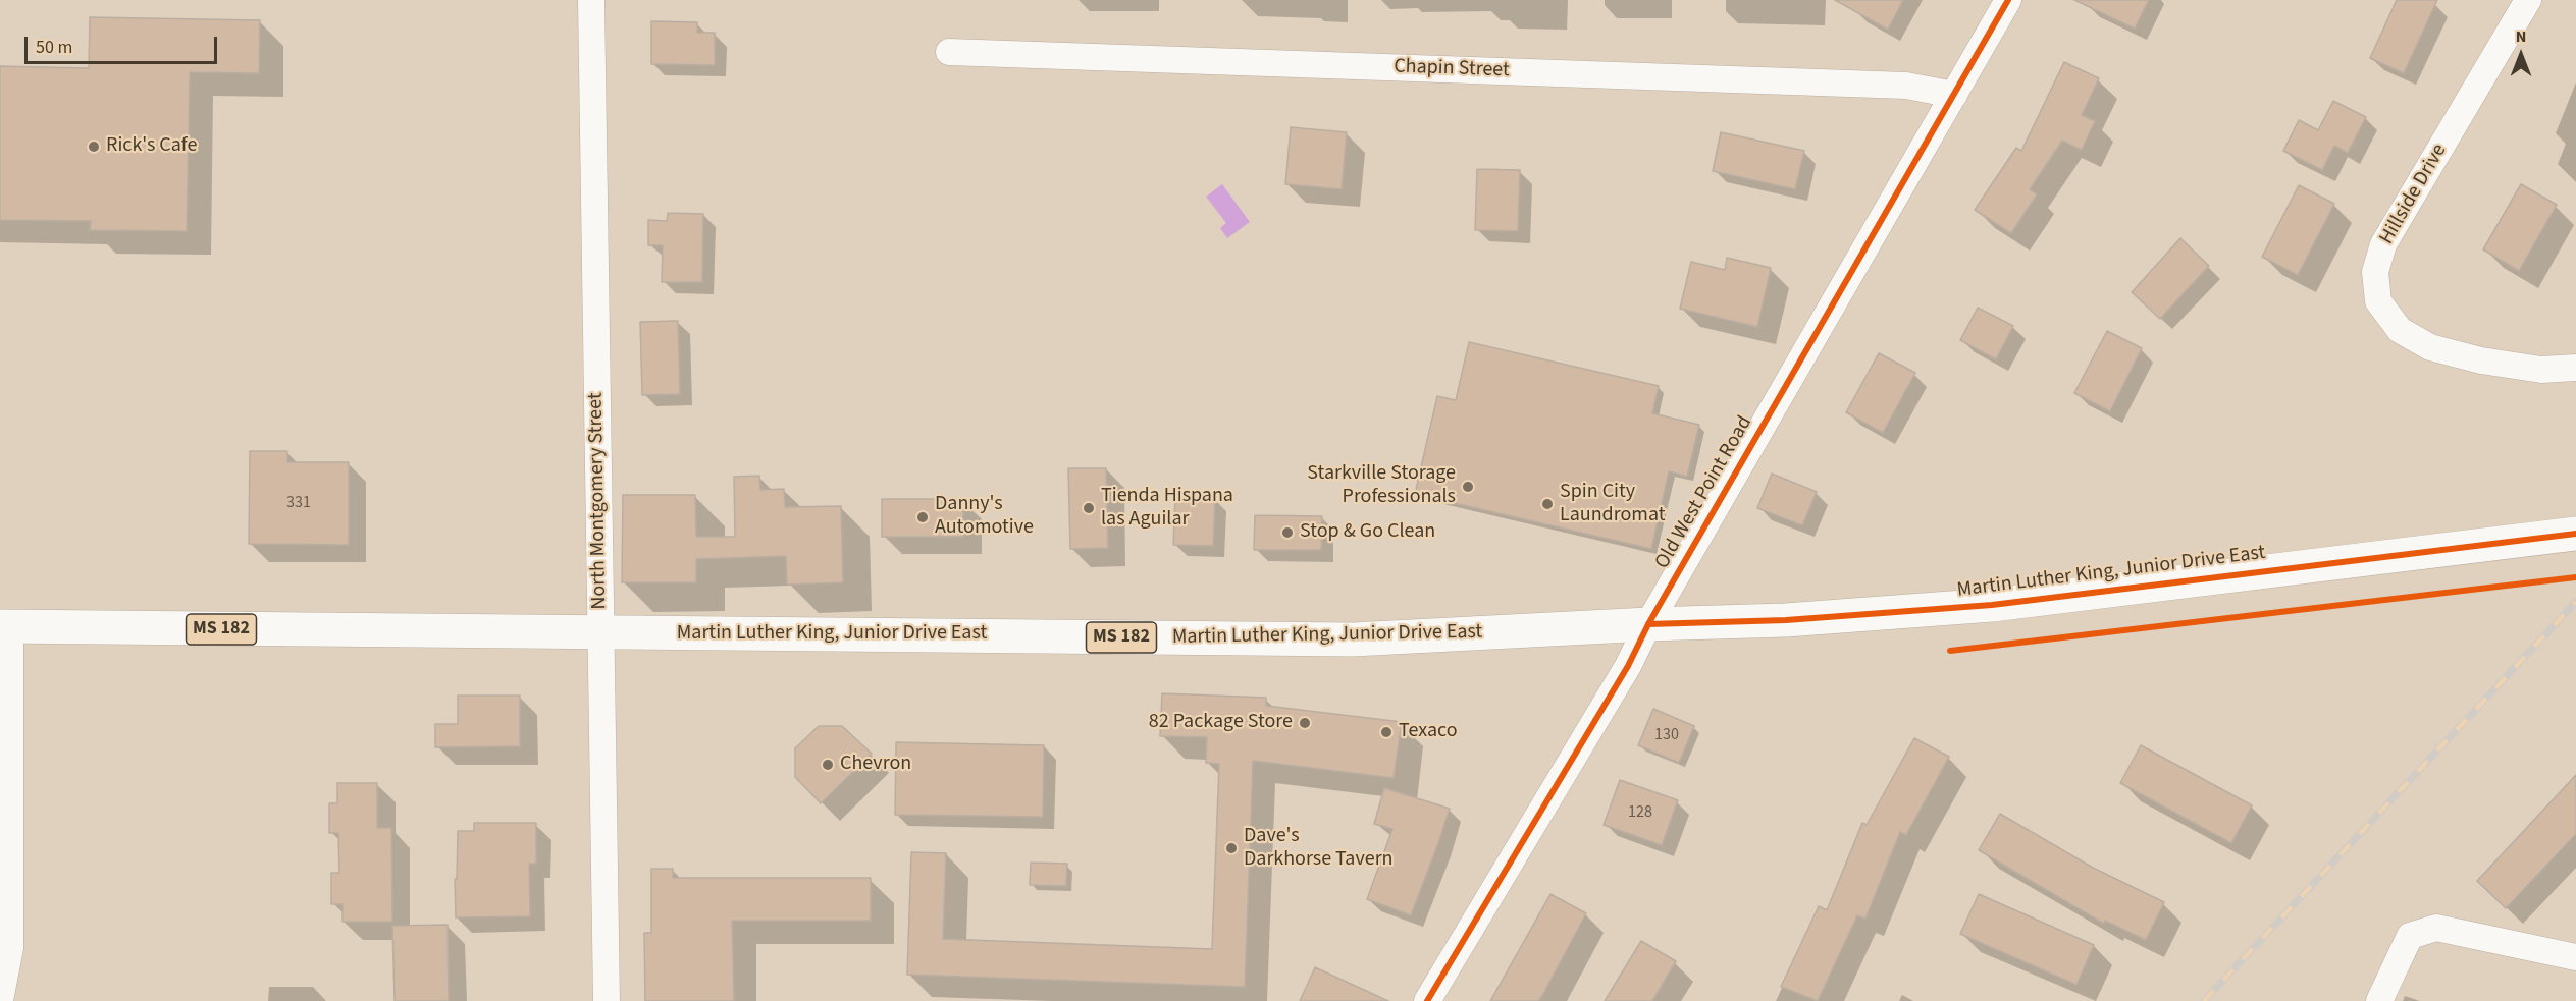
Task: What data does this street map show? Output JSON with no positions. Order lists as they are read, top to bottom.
{
  "streets": {
    "main road": ["Martin Luther King, Junior Drive East", "MS 182"],
    "street": [
      "Chapin Street",
      "Hillside Drive",
      "Old West Point Road",
      "North Montgomery Street"
    ]
  },
  "crossings": [
    ["Chapin Street", "Old West Point Road"],
    ["Old West Point Road", "Martin Luther King, Junior Drive East"],
    ["North Montgomery Street", "Martin Luther King, Junior Drive East"]
  ],
  "places": [
    "Rick's Cafe",
    "Starkville Storage Professionals",
    "Spin City Laundromat",
    "Tienda Hispana las Aguilar",
    "Danny's Automotive",
    "Stop & Go Clean",
    "82 Package Store",
    "Texaco",
    "Chevron",
    "Dave's Darkhorse Tavern"
  ],
  "house_numbers": ["331", "130", "128"],
  "scale_bar": "50 m",
  "north": "top"
}
